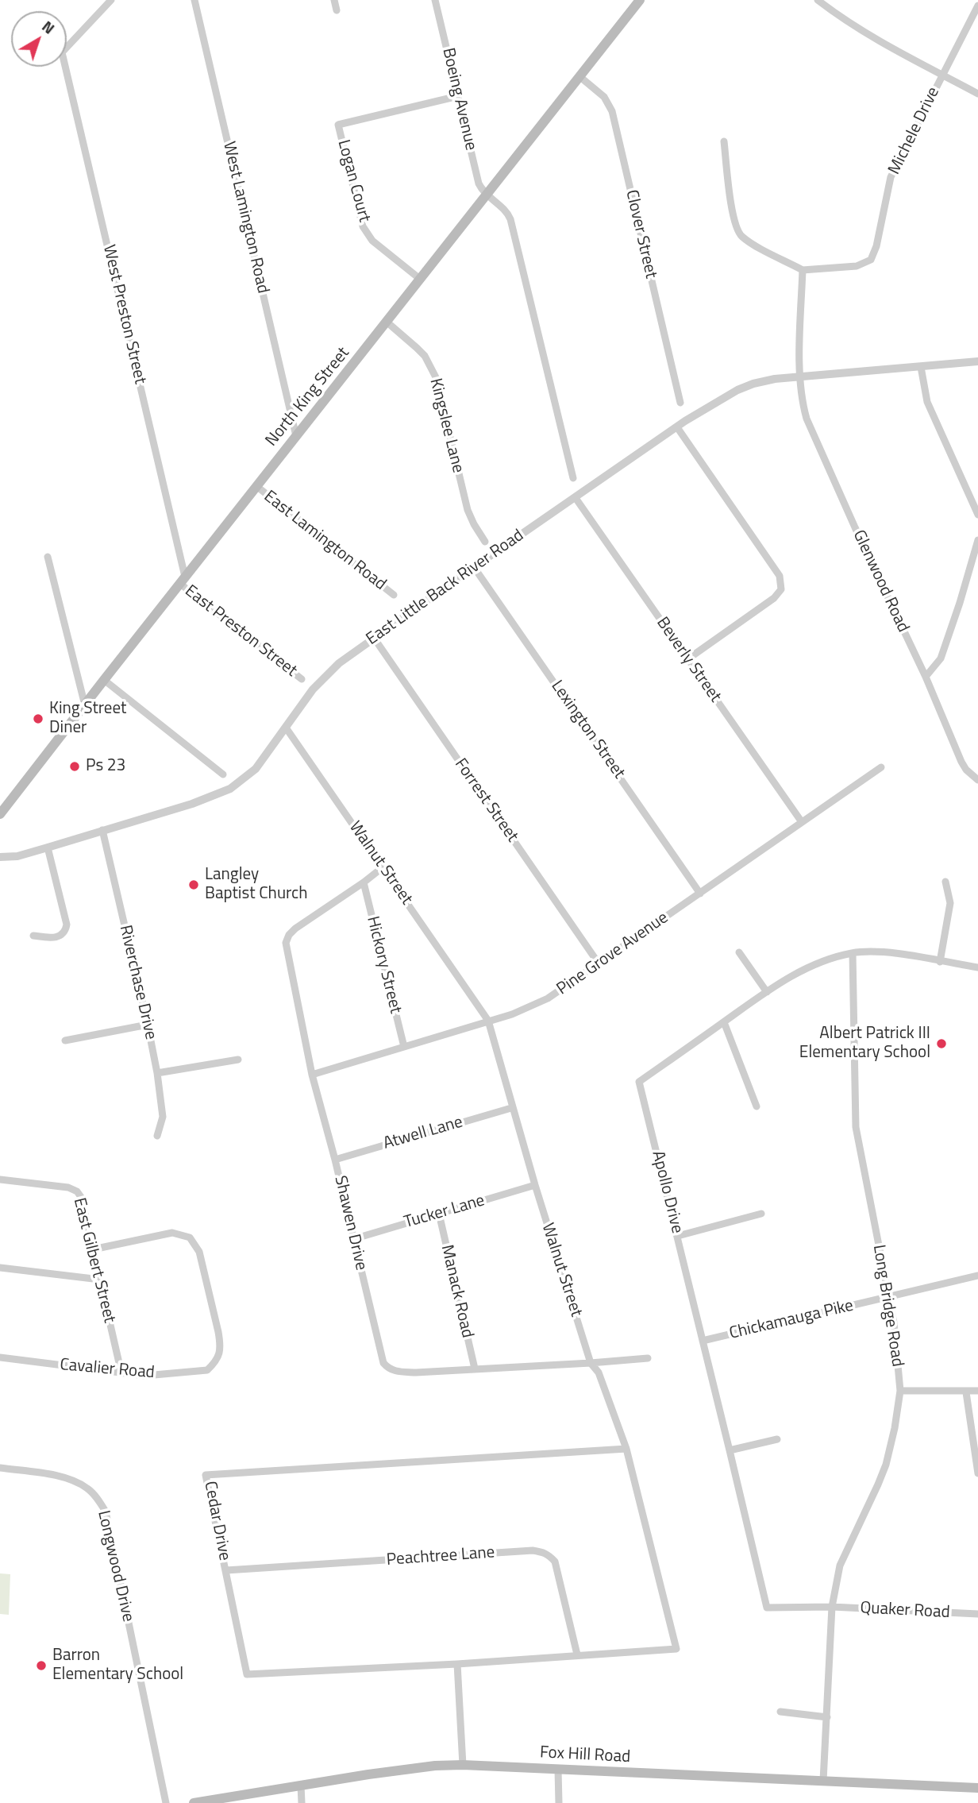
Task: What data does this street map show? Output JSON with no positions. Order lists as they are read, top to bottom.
{
  "streets": {
    "main road": ["North King Street", "Fox Hill Road"],
    "street": [
      "Boeing Avenue",
      "Michele Drive",
      "Logan Court",
      "West Lamington Road",
      "Clover Street",
      "West Preston Street",
      "Kingslee Lane",
      "East Lamington Road",
      "Glenwood Road",
      "East Little Back River Road",
      "East Preston Street",
      "Beverly Street",
      "Lexington Street",
      "Forrest Street",
      "Walnut Street",
      "Pine Grove Avenue",
      "Hickory Street",
      "Riverchase Drive",
      "Atwell Lane",
      "Apollo Drive",
      "Tucker Lane",
      "Shawen Drive",
      "East Gilbert Street",
      "Manack Road",
      "Long Bridge Road",
      "Chickamauga Pike",
      "Cavalier Road",
      "Cedar Drive",
      "Peachtree Lane",
      "Longwood Drive",
      "Quaker Road"
    ]
  },
  "crossings": [
    ["Boeing Avenue", "Logan Court"],
    ["Boeing Avenue", "North King Street"],
    ["Michele Drive", "Glenwood Road"],
    ["Logan Court", "North King Street"],
    ["West Lamington Road", "North King Street"],
    ["Clover Street", "North King Street"],
    ["West Preston Street", "North King Street"],
    ["West Preston Street", "East Preston Street"],
    ["North King Street", "Kingslee Lane"],
    ["North King Street", "East Lamington Road"],
    ["North King Street", "East Preston Street"],
    ["Glenwood Road", "East Little Back River Road"],
    ["East Little Back River Road", "Beverly Street"],
    ["East Little Back River Road", "Lexington Street"],
    ["East Little Back River Road", "Forrest Street"],
    ["East Little Back River Road", "Walnut Street"],
    ["East Little Back River Road", "Riverchase Drive"],
    ["Beverly Street", "Pine Grove Avenue"],
    ["Lexington Street", "Pine Grove Avenue"],
    ["Forrest Street", "Pine Grove Avenue"],
    ["Walnut Street", "Pine Grove Avenue"],
    ["Walnut Street", "Atwell Lane"],
    ["Walnut Street", "Tucker Lane"],
    ["Walnut Street", "Shawen Drive"],
    ["Walnut Street", "Cedar Drive"],
    ["Walnut Street", "Peachtree Lane"],
    ["Pine Grove Avenue", "Hickory Street"],
    ["Pine Grove Avenue", "Shawen Drive"],
    ["Hickory Street", "Shawen Drive"],
    ["Atwell Lane", "Shawen Drive"],
    ["Apollo Drive", "Long Bridge Road"],
    ["Apollo Drive", "Chickamauga Pike"],
    ["Apollo Drive", "Quaker Road"],
    ["Tucker Lane", "Shawen Drive"],
    ["Tucker Lane", "Manack Road"],
    ["Shawen Drive", "Manack Road"],
    ["East Gilbert Street", "Cavalier Road"],
    ["Long Bridge Road", "Chickamauga Pike"],
    ["Long Bridge Road", "Quaker Road"],
    ["Long Bridge Road", "Fox Hill Road"],
    ["Cedar Drive", "Peachtree Lane"]
  ],
  "places": [
    "King Street Diner",
    "Ps 23",
    "Langley Baptist Church",
    "Albert Patrick III Elementary School",
    "Barron Elementary School"
  ],
  "north": "top right"
}
